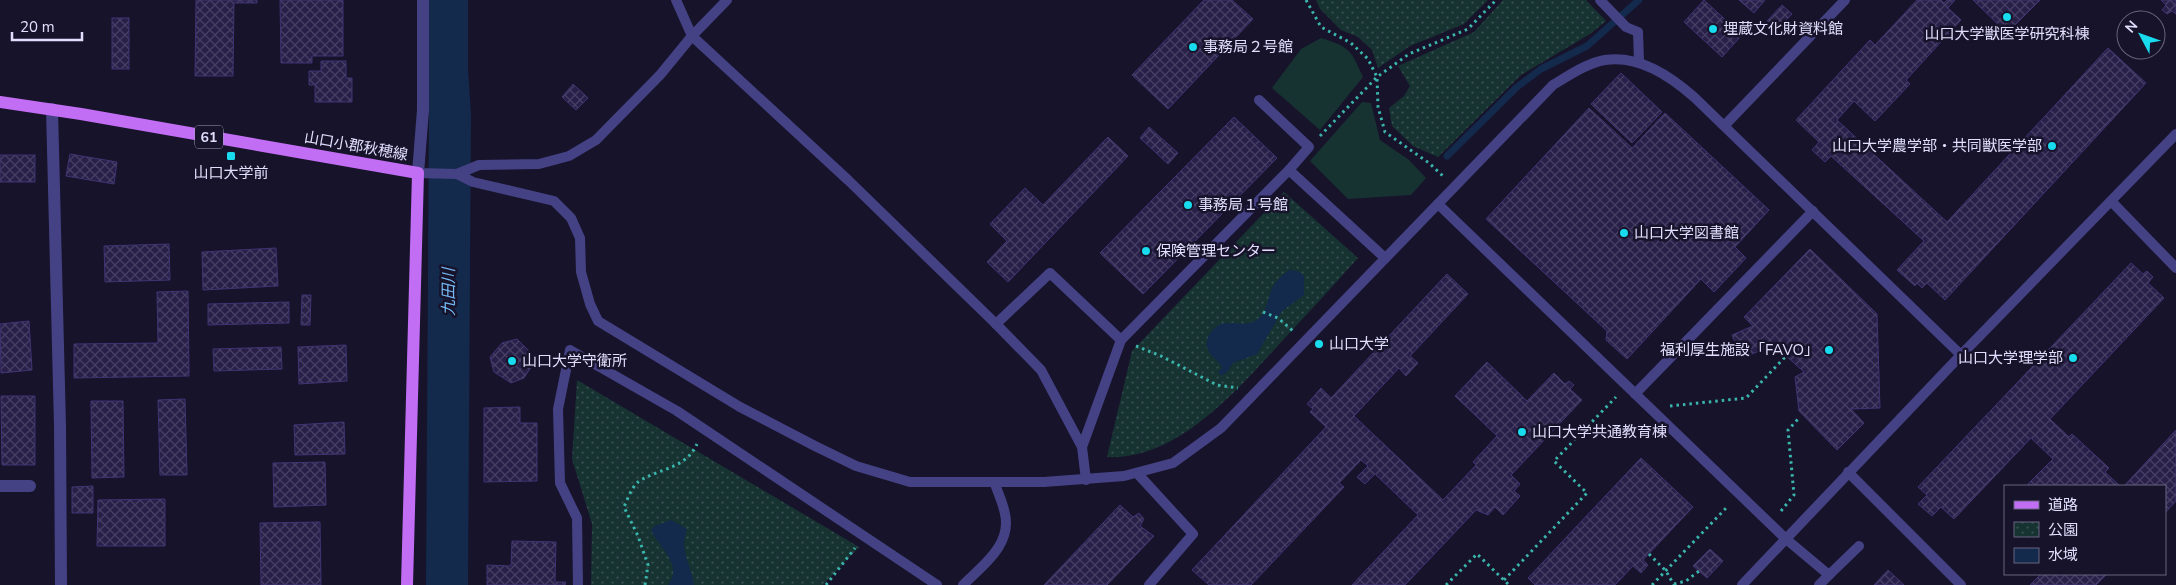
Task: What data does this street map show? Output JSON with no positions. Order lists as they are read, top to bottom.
{
  "streets": {
    "main road": ["61", "山口小郡秋穂線"]
  },
  "water": ["九田川"],
  "places": {
    "other": [
      "山口大学獣医学研究科棟",
      "埋蔵文化財資料館",
      "事務局２号館",
      "山口大学農学部・共同獣医学部",
      "事務局１号館",
      "山口大学図書館",
      "保険管理センター",
      "山口大学",
      "福利厚生施設「FAVO」",
      "山口大学理学部",
      "山口大学守衛所",
      "山口大学共通教育棟"
    ],
    "transit": ["山口大学前"]
  },
  "legend": ["道路", "公園", "水域"],
  "scale_bar": "20 m",
  "north": "top left"
}
